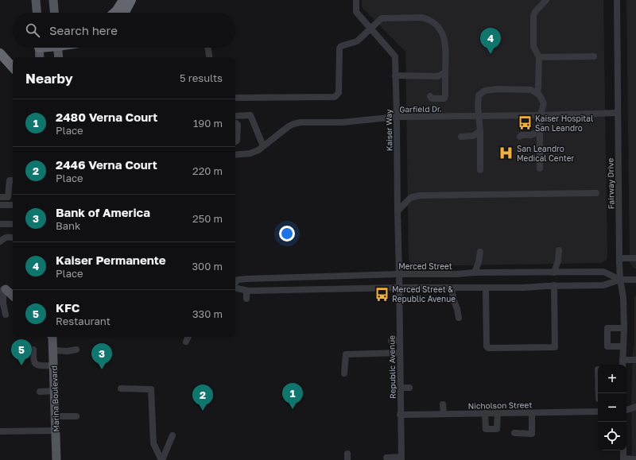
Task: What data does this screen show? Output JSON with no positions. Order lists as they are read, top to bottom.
{
  "streets": {
    "main road": ["Marina Boulevard"],
    "street": [
      "Garfield Dr.",
      "Kaiser Way",
      "Fairway Drive",
      "Merced Street",
      "Republic Avenue",
      "Nicholson Street"
    ]
  },
  "crossings": [
    ["Garfield Dr.", "Kaiser Way"],
    ["Garfield Dr.", "Fairway Drive"],
    ["Kaiser Way", "Merced Street"],
    ["Kaiser Way", "Republic Avenue"],
    ["Fairway Drive", "Merced Street"],
    ["Merced Street", "Republic Avenue"],
    ["Republic Avenue", "Nicholson Street"]
  ],
  "places": {
    "bus stop": ["Kaiser Hospital San Leandro", "Merced Street & Republic Avenue"],
    "hospital": ["San Leandro Medical Center"]
  },
  "page": {
    "search": "Search here",
    "pins": [
      "4",
      "5",
      "3",
      "1",
      "2"
    ],
    "heading": ["Nearby", "5 results"],
    "list": [
      {
        "mark": "1",
        "name": "2480 Verna Court",
        "note": "Place",
        "value": "190 m"
      },
      {
        "mark": "2",
        "name": "2446 Verna Court",
        "note": "Place",
        "value": "220 m"
      },
      {
        "mark": "3",
        "name": "Bank of America",
        "note": "Bank",
        "value": "250 m"
      },
      {
        "mark": "4",
        "name": "Kaiser Permanente",
        "note": "Place",
        "value": "300 m"
      },
      {
        "mark": "5",
        "name": "KFC",
        "note": "Restaurant",
        "value": "330 m"
      }
    ],
    "map_buttons": ["+", "−"]
  }
}
